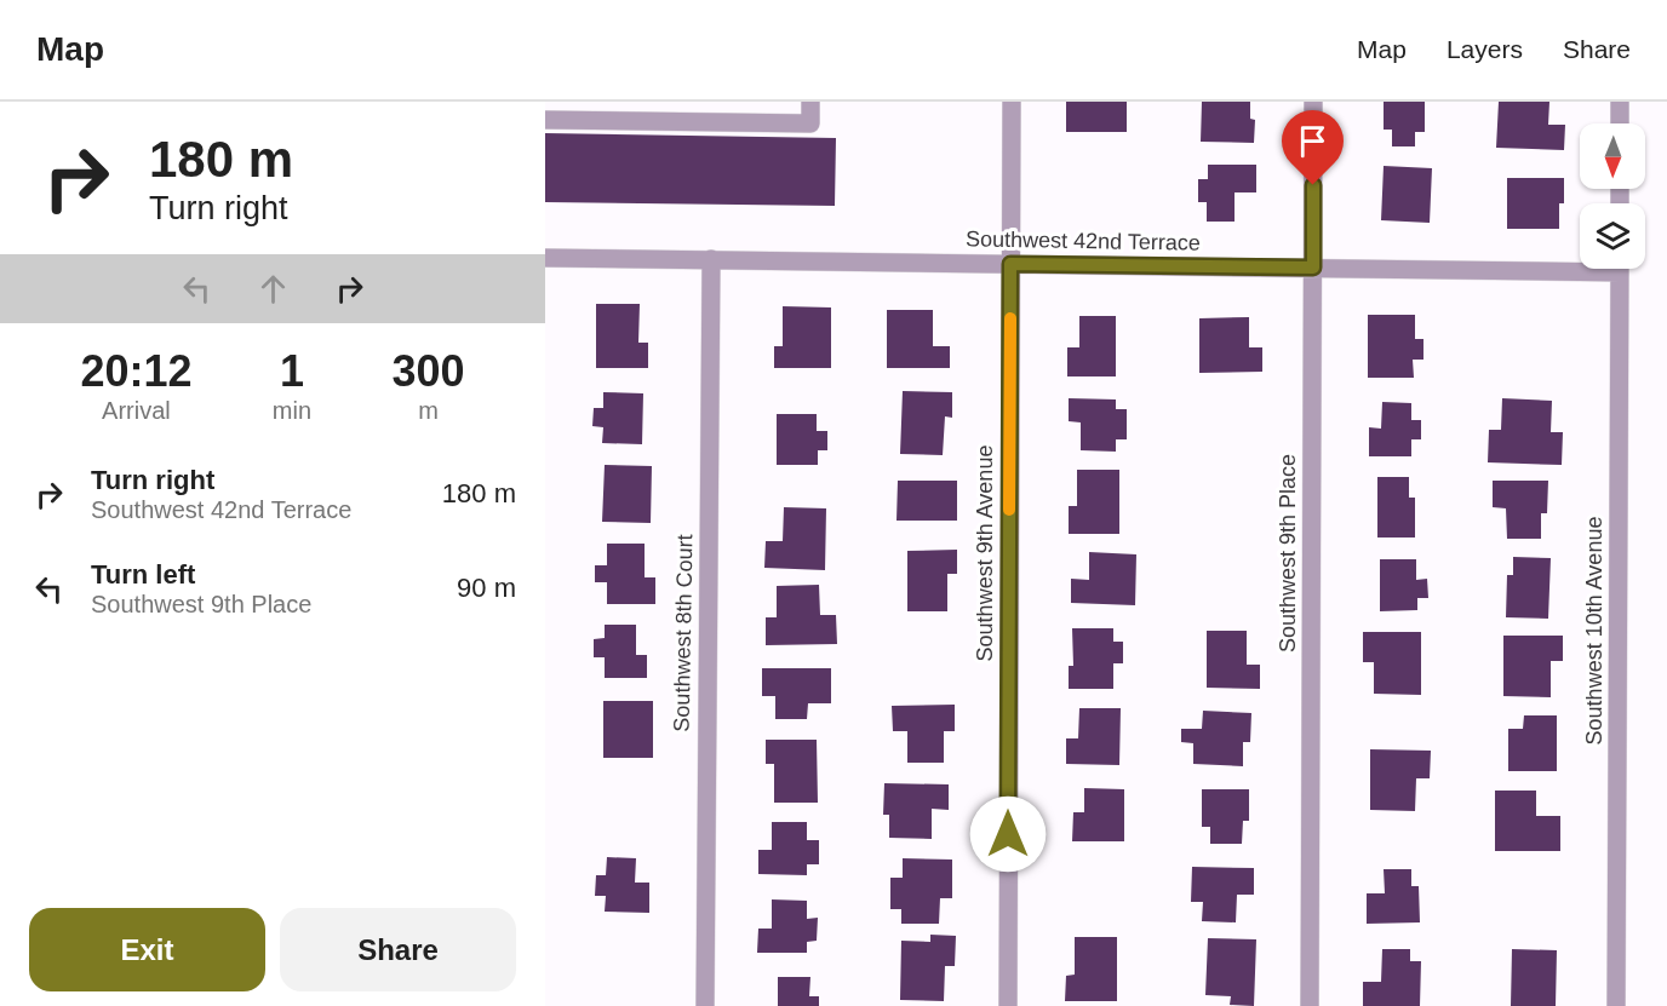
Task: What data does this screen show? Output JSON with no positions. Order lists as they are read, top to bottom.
{
  "streets": {
    "street": [
      "Southwest 42nd Terrace",
      "Southwest 9th Avenue",
      "Southwest 9th Place",
      "Southwest 10th Avenue",
      "Southwest 8th Court"
    ]
  },
  "crossings": [
    ["Southwest 42nd Terrace", "Southwest 9th Avenue"],
    ["Southwest 42nd Terrace", "Southwest 9th Place"],
    ["Southwest 42nd Terrace", "Southwest 8th Court"]
  ],
  "north": "bottom",
  "page": {
    "header": "Map",
    "nav": ["Map", "Layers", "Share"],
    "turn": ["180 m", "Turn right"],
    "eta": [
      "20:12",
      "Arrival",
      "1",
      "min",
      "300",
      "m"
    ],
    "list": [
      {
        "name": "Turn right",
        "note": "Southwest 42nd Terrace",
        "value": "180 m"
      },
      {
        "name": "Turn left",
        "note": "Southwest 9th Place",
        "value": "90 m"
      }
    ],
    "buttons": ["Exit", "Share"]
  }
}
